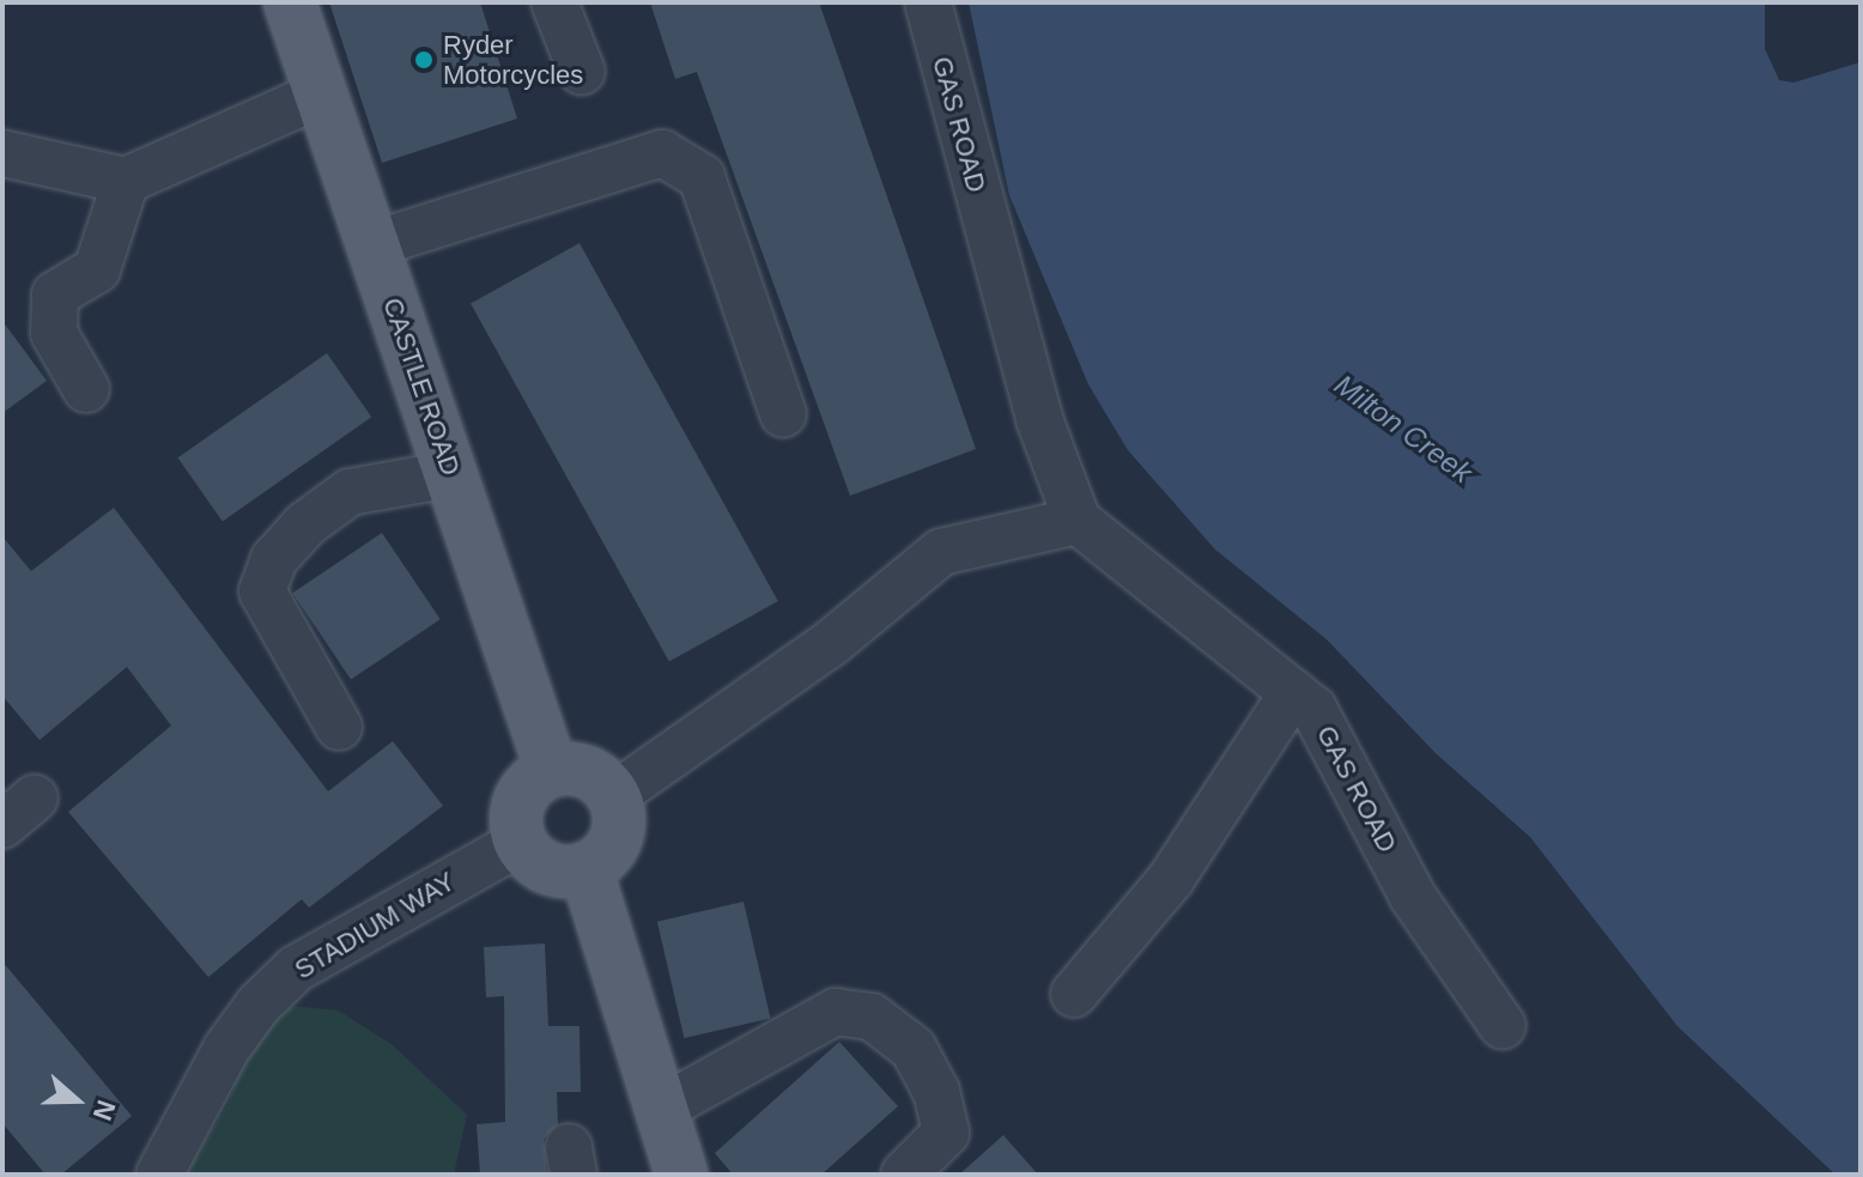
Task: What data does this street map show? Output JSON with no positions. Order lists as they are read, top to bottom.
{
  "streets": {
    "main road": ["CASTLE ROAD"],
    "street": ["GAS ROAD", "STADIUM WAY"]
  },
  "crossings": [
    ["CASTLE ROAD", "STADIUM WAY"]
  ],
  "water": ["Milton Creek"],
  "places": ["Ryder Motorcycles"],
  "north": "right"
}
